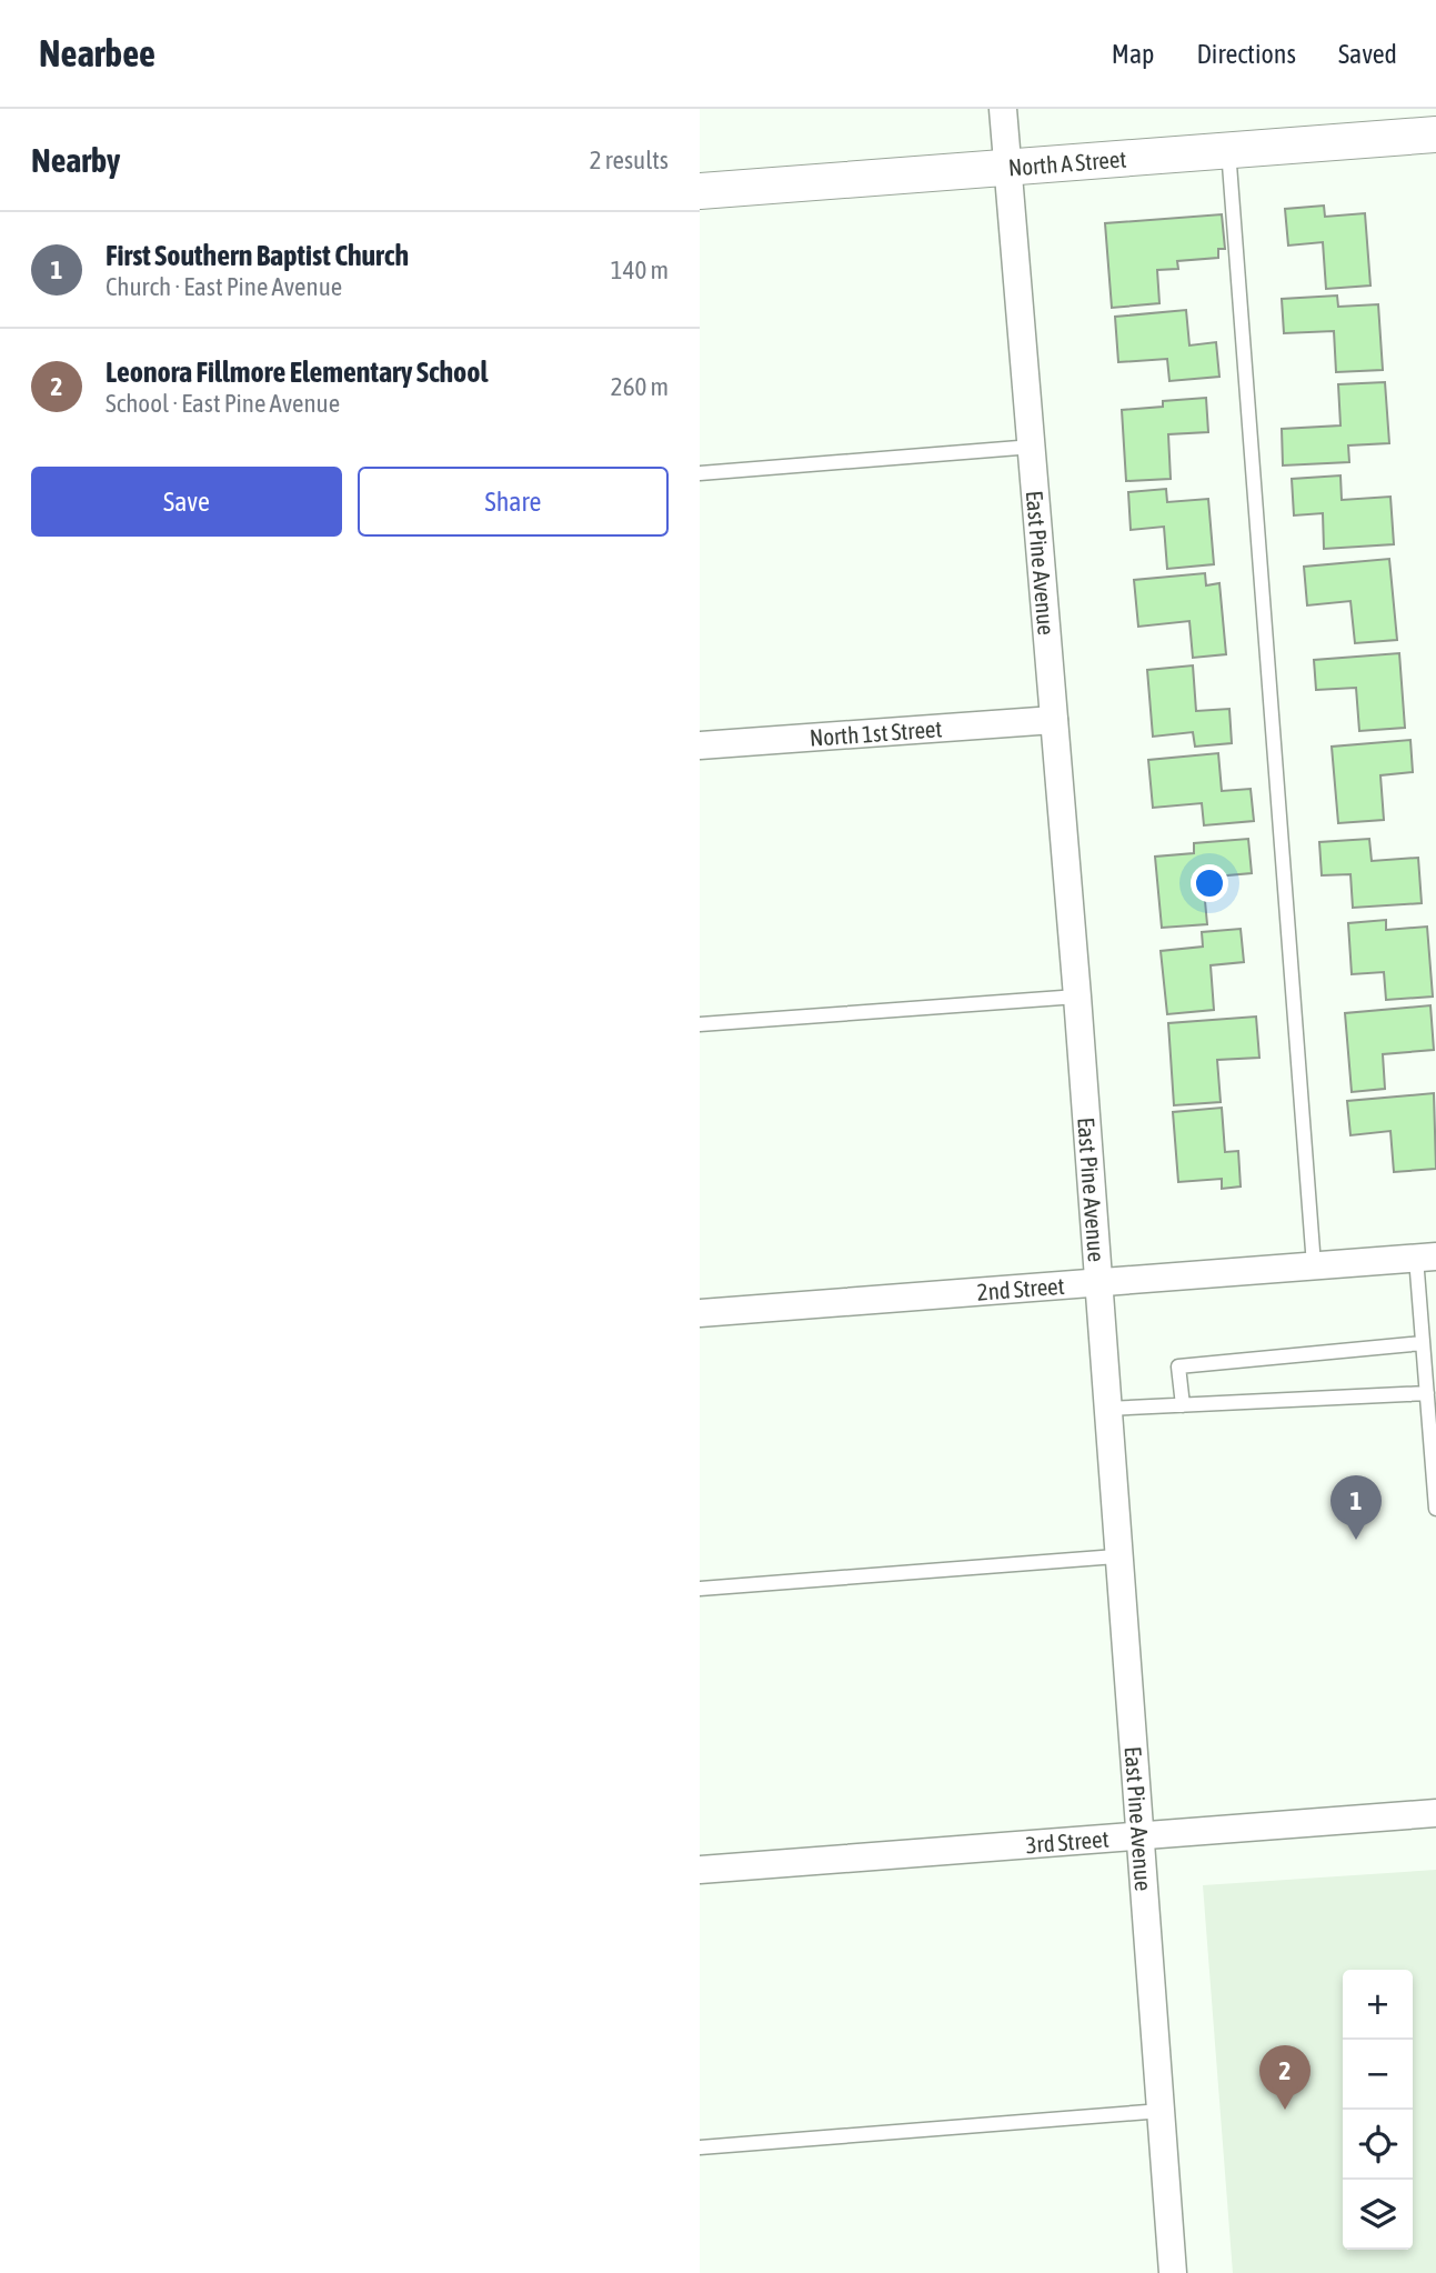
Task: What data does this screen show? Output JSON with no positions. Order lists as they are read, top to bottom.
{
  "streets": {
    "street": [
      "North A Street",
      "East Pine Avenue",
      "North 1st Street",
      "2nd Street",
      "3rd Street"
    ]
  },
  "crossings": [
    ["North A Street", "East Pine Avenue"],
    ["East Pine Avenue", "North 1st Street"],
    ["East Pine Avenue", "2nd Street"],
    ["East Pine Avenue", "3rd Street"]
  ],
  "page": {
    "header": "Nearbee",
    "nav": ["Map", "Directions", "Saved"],
    "heading": ["Nearby", "2 results"],
    "list": [
      {
        "mark": "1",
        "name": "First Southern Baptist Church",
        "note": "Church · East Pine Avenue",
        "value": "140 m"
      },
      {
        "mark": "2",
        "name": "Leonora Fillmore Elementary School",
        "note": "School · East Pine Avenue",
        "value": "260 m"
      }
    ],
    "buttons": ["Save", "Share"],
    "pins": ["1", "2"],
    "map_buttons": ["+", "−"]
  }
}
